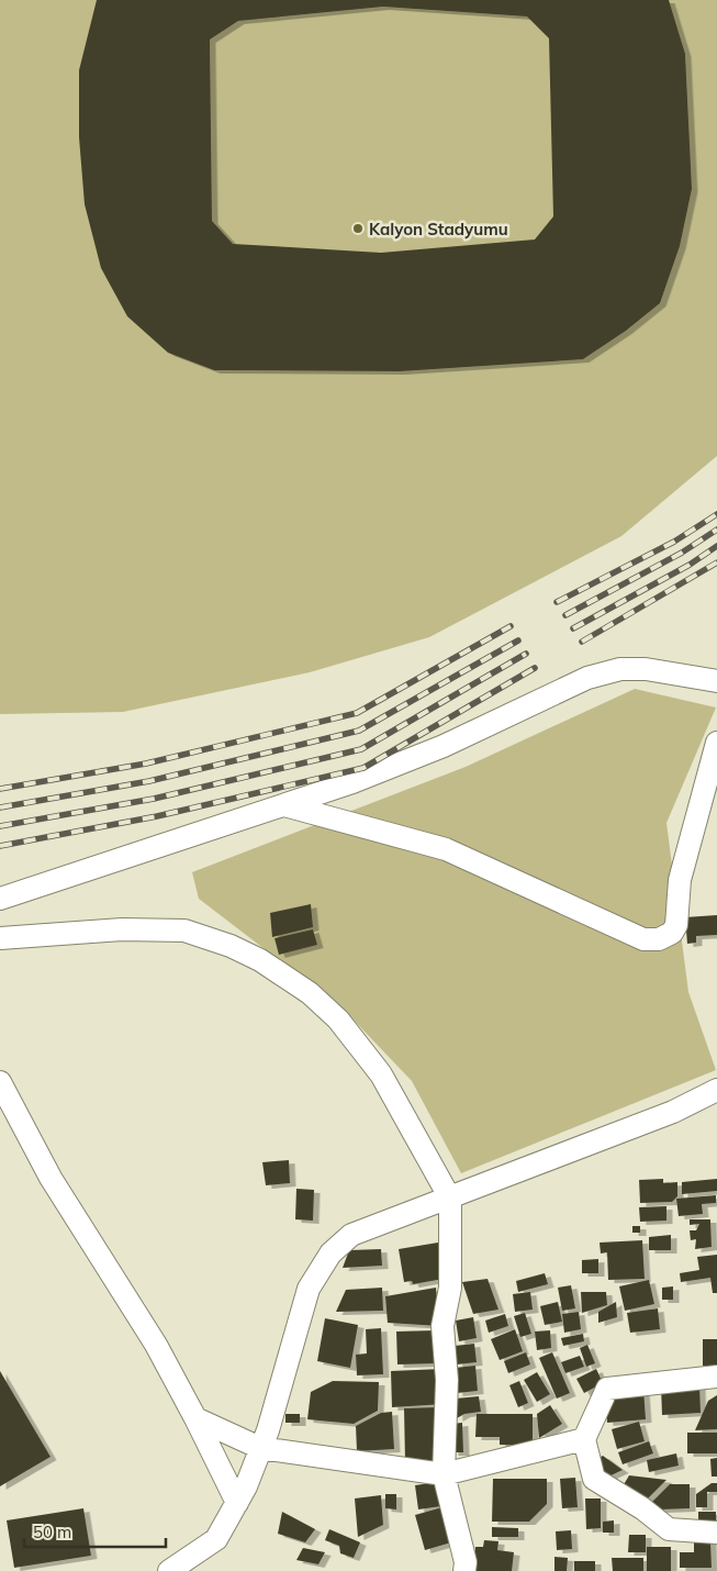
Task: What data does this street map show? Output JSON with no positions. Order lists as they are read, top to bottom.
{
  "places": ["Kalyon Stadyumu"],
  "scale_bar": "50 m"
}
